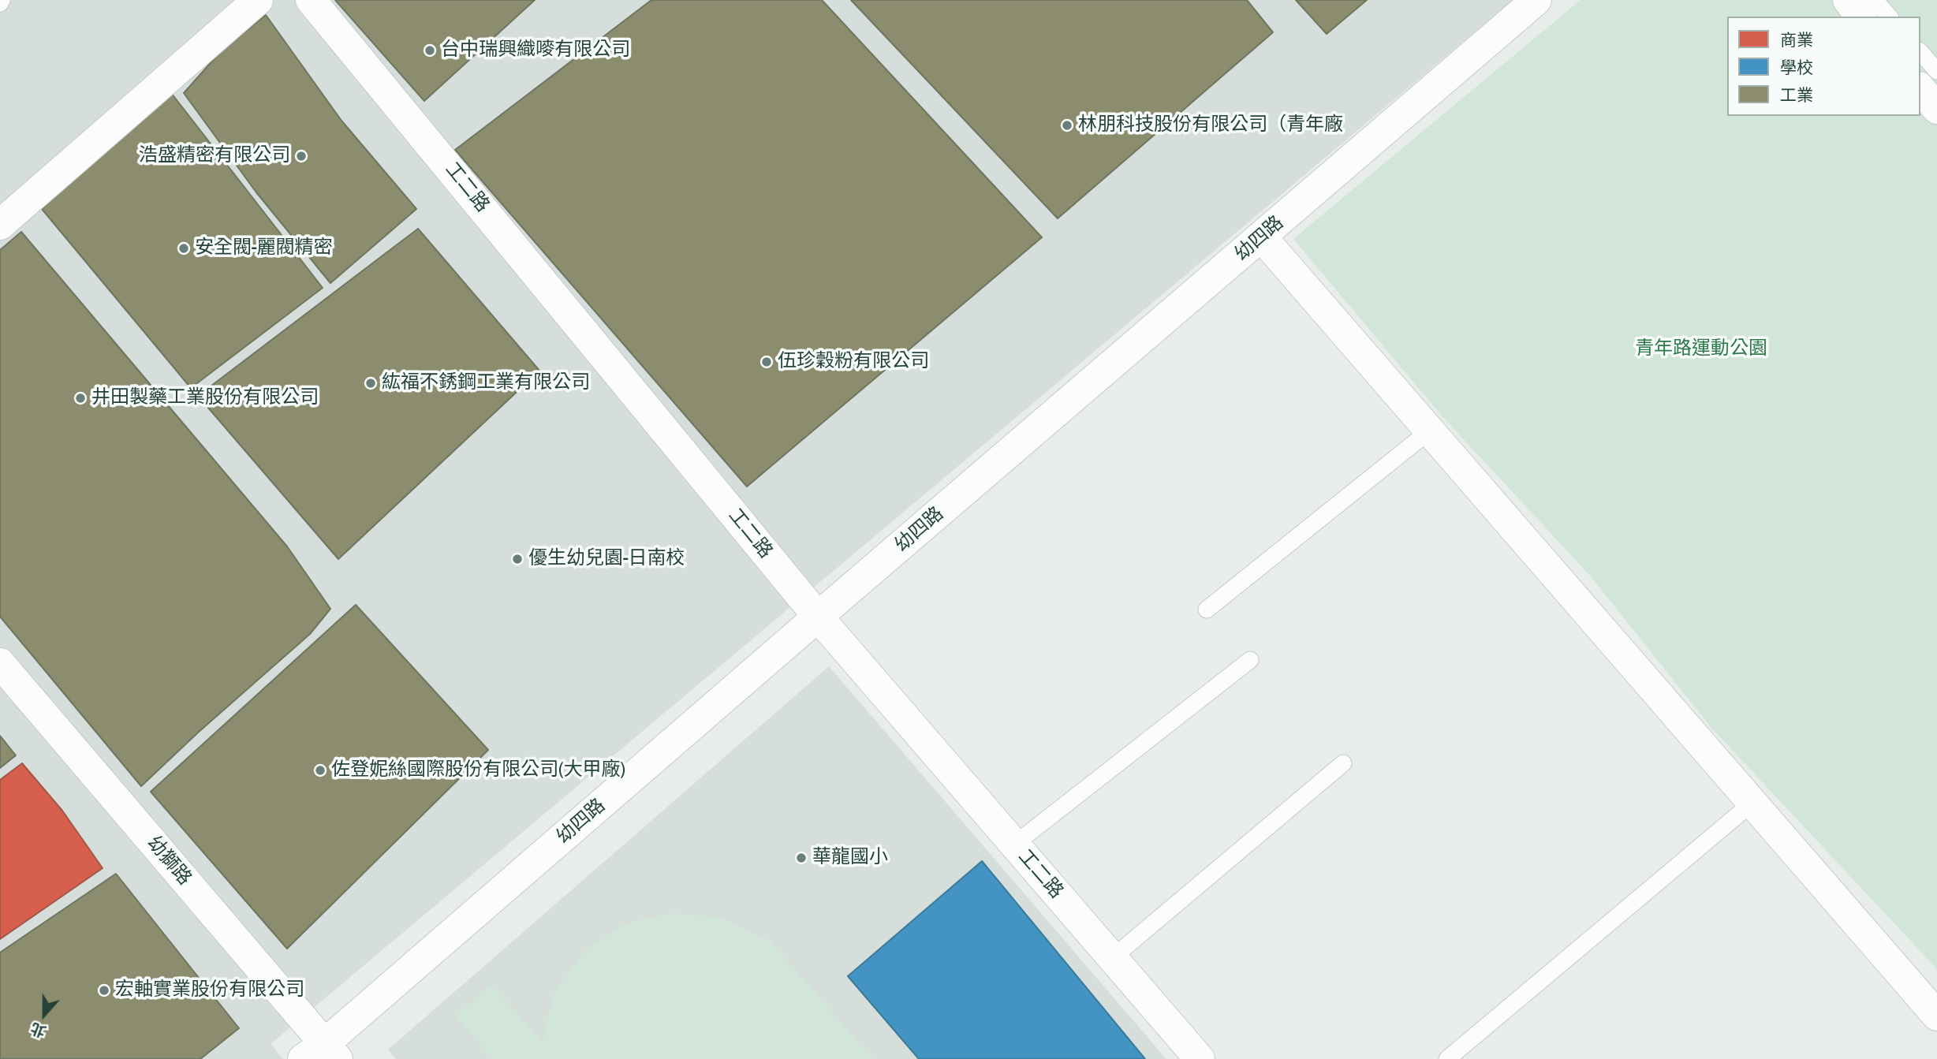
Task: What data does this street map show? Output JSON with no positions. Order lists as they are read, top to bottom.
{
  "streets": {
    "street": ["工二路", "幼四路", "幼獅路"]
  },
  "crossings": [
    ["工二路", "幼四路"],
    ["幼四路", "幼獅路"]
  ],
  "parks": ["青年路運動公園"],
  "places": [
    "台中瑞興織嘜有限公司",
    "林朋科技股份有限公司（青年廠",
    "浩盛精密有限公司",
    "安全閥-麗閥精密",
    "伍珍穀粉有限公司",
    "紘福不銹鋼工業有限公司",
    "井田製藥工業股份有限公司",
    "優生幼兒園-日南校",
    "佐登妮絲國際股份有限公司(大甲廠)",
    "華龍國小",
    "宏軸實業股份有限公司"
  ],
  "legend": ["商業", "學校", "工業"],
  "north": "bottom"
}
